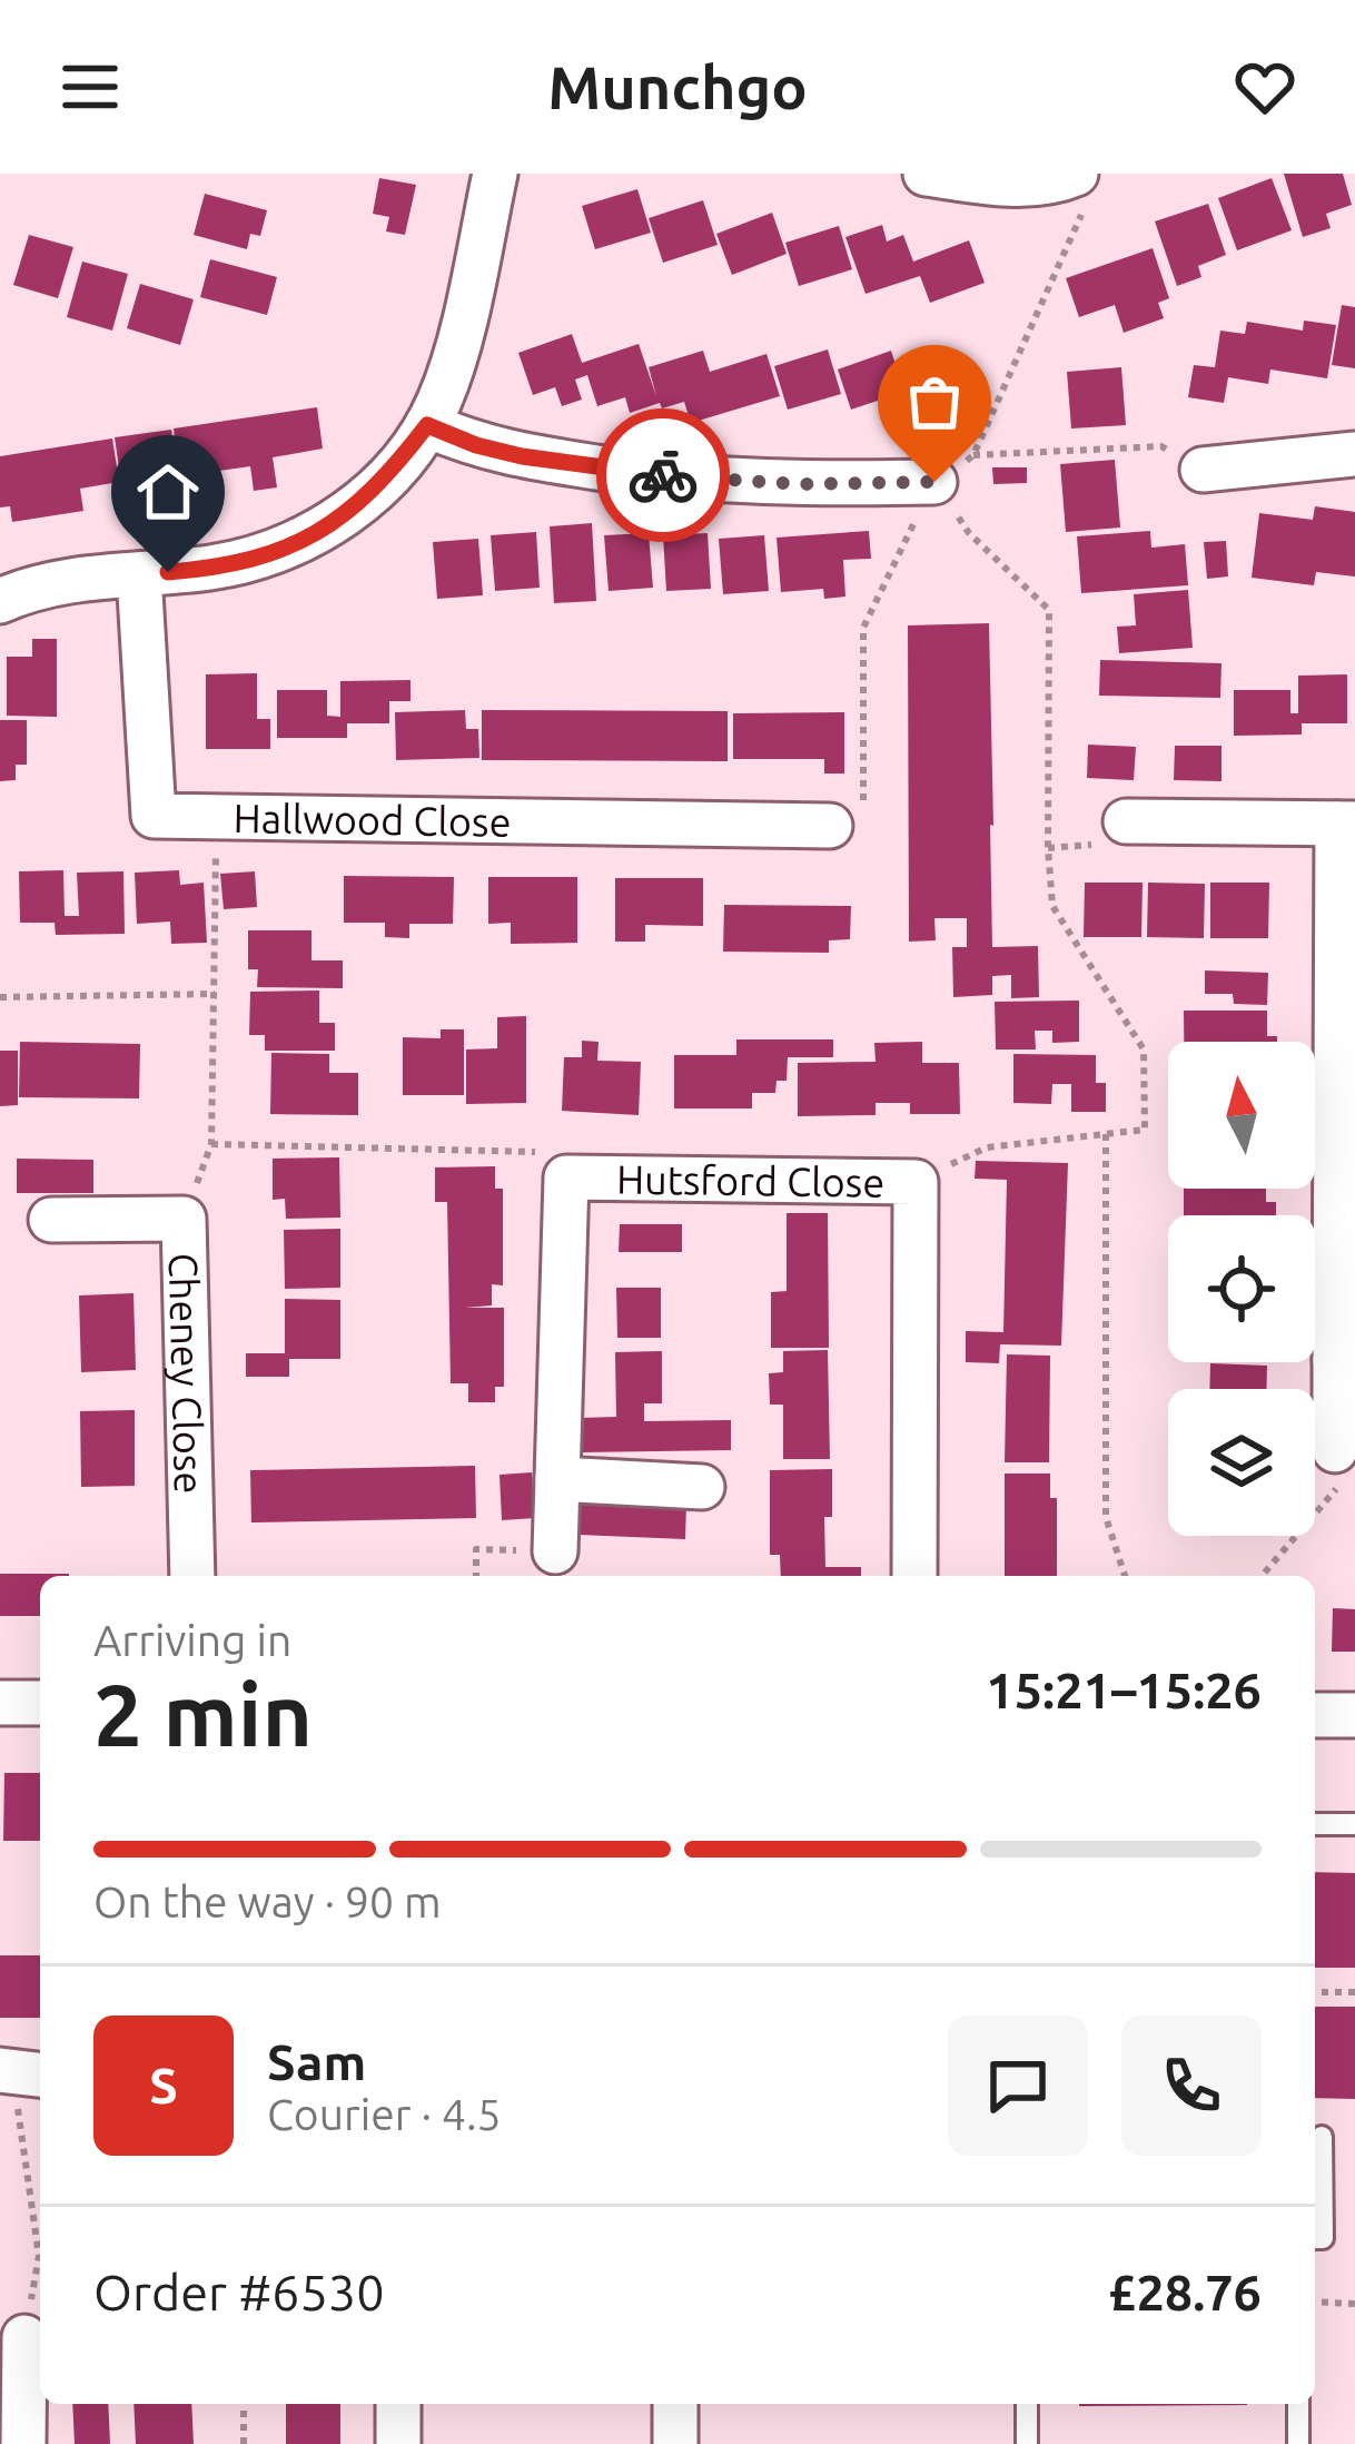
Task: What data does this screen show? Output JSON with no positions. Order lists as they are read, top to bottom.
{
  "streets": {
    "street": ["Hallwood Close", "Hutsford Close", "Cheney Close"]
  },
  "north": "top",
  "page": {
    "header": "Munchgo",
    "heading": ["2 min", "Arriving in", "15:21–15:26"],
    "panel": [
      "Sam",
      "Courier · 4.5",
      "Order #6530",
      "£28.76"
    ],
    "bar": "On the way · 90 m",
    "round": "S"
  }
}
